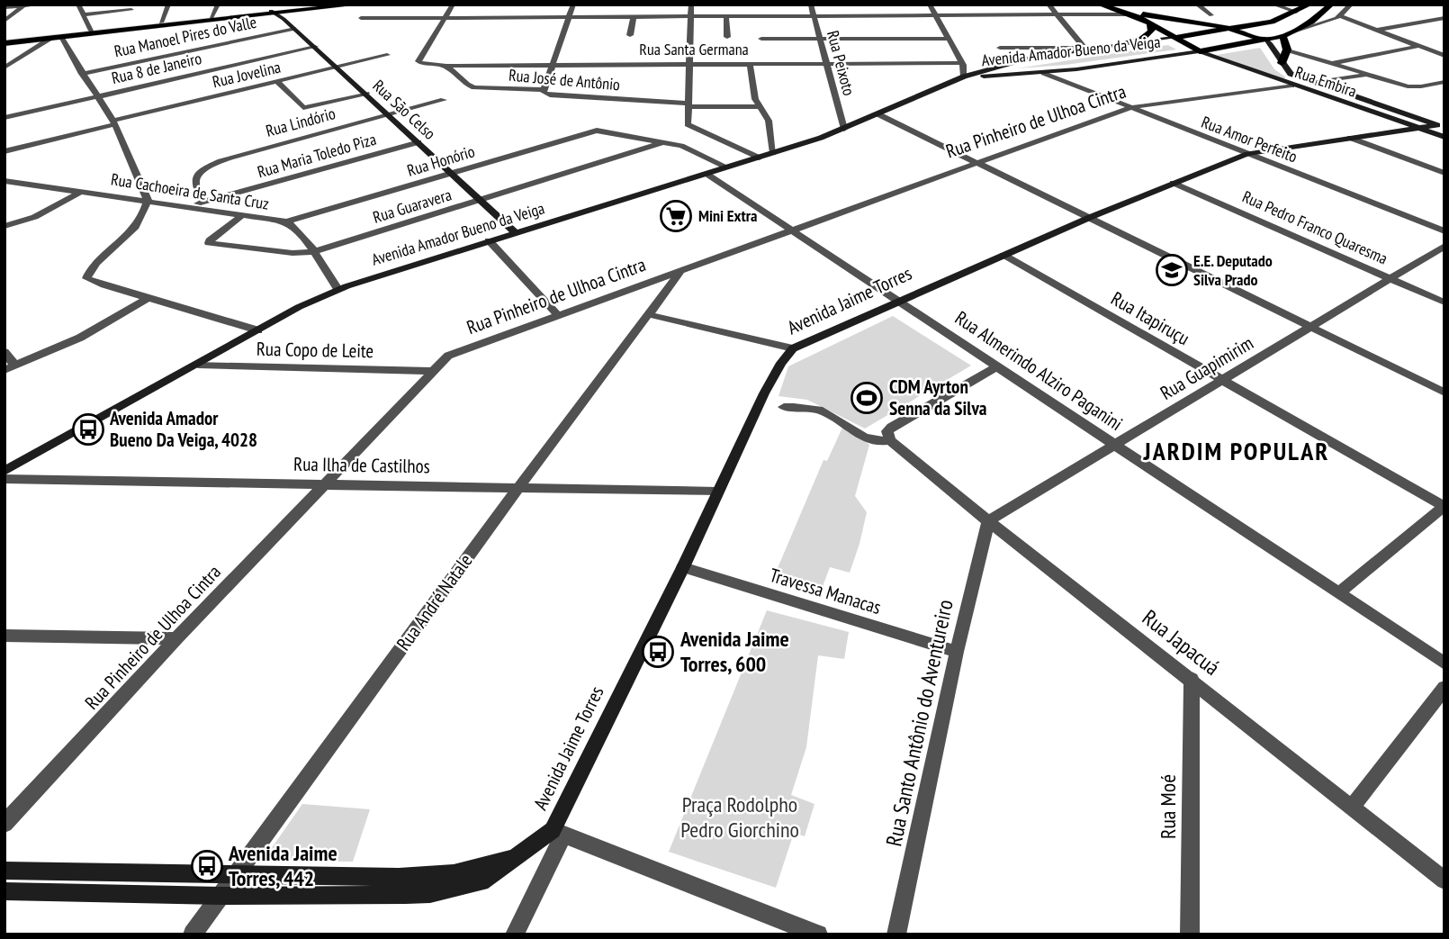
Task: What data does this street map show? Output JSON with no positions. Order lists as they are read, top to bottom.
{
  "streets": {
    "street": [
      "Rua Manoel Pires do Valle",
      "Rua Santa Germana",
      "Avenida Amador Bueno da Veiga",
      "Rua Peixoto",
      "Rua 8 de Janeiro",
      "Rua Jovelina",
      "Rua José de Antônio",
      "Rua Embira",
      "Rua São Celso",
      "Rua Pinheiro de Ulhoa Cintra",
      "Rua Lindório",
      "Rua Amor Perfeito",
      "Rua Maria Toledo Piza",
      "Rua Honório",
      "Rua Cachoeira de Santa Cruz",
      "Rua Guaravera",
      "Rua Pedro Franco Quaresma",
      "Avenida Jaime Torres",
      "Rua Itapiruçu",
      "Rua Copo de Leite",
      "Rua Guapimirim",
      "Rua Almerindo Alziro Paganini",
      "Rua Ilha de Castilhos",
      "Travessa Manacas",
      "Rua André Natale",
      "Rua Japacuá",
      "Rua Santo Antônio do Aventureiro",
      "Rua Moé"
    ]
  },
  "crossings": [
    ["Rua Manoel Pires do Valle", "Rua São Celso"],
    ["Rua Santa Germana", "Avenida Amador Bueno da Veiga"],
    ["Rua Santa Germana", "Rua Peixoto"],
    ["Rua Santa Germana", "Rua José de Antônio"],
    ["Avenida Amador Bueno da Veiga", "Rua Peixoto"],
    ["Avenida Amador Bueno da Veiga", "Rua Embira"],
    ["Avenida Amador Bueno da Veiga", "Rua São Celso"],
    ["Avenida Amador Bueno da Veiga", "Rua Amor Perfeito"],
    ["Avenida Amador Bueno da Veiga", "Rua Cachoeira de Santa Cruz"],
    ["Avenida Amador Bueno da Veiga", "Rua Copo de Leite"],
    ["Avenida Amador Bueno da Veiga", "Rua Almerindo Alziro Paganini"],
    ["Rua 8 de Janeiro", "Rua São Celso"],
    ["Rua Jovelina", "Rua São Celso"],
    ["Rua Embira", "Rua Pinheiro de Ulhoa Cintra"],
    ["Rua Embira", "Avenida Jaime Torres"],
    ["Rua São Celso", "Rua Lindório"],
    ["Rua São Celso", "Rua Maria Toledo Piza"],
    ["Rua São Celso", "Rua Honório"],
    ["Rua São Celso", "Rua Guaravera"],
    ["Rua Pinheiro de Ulhoa Cintra", "Rua Amor Perfeito"],
    ["Rua Pinheiro de Ulhoa Cintra", "Rua Copo de Leite"],
    ["Rua Pinheiro de Ulhoa Cintra", "Rua Almerindo Alziro Paganini"],
    ["Rua Pinheiro de Ulhoa Cintra", "Rua Ilha de Castilhos"],
    ["Rua Pinheiro de Ulhoa Cintra", "Rua André Natale"],
    ["Rua Lindório", "Rua Maria Toledo Piza"],
    ["Rua Amor Perfeito", "Avenida Jaime Torres"],
    ["Rua Maria Toledo Piza", "Rua Cachoeira de Santa Cruz"],
    ["Rua Honório", "Rua Cachoeira de Santa Cruz"],
    ["Rua Honório", "Rua Guaravera"],
    ["Rua Cachoeira de Santa Cruz", "Rua Guaravera"],
    ["Rua Pedro Franco Quaresma", "Avenida Jaime Torres"],
    ["Rua Pedro Franco Quaresma", "Rua Guapimirim"],
    ["Avenida Jaime Torres", "Rua Itapiruçu"],
    ["Avenida Jaime Torres", "Rua Almerindo Alziro Paganini"],
    ["Avenida Jaime Torres", "Rua Ilha de Castilhos"],
    ["Avenida Jaime Torres", "Travessa Manacas"],
    ["Avenida Jaime Torres", "Rua André Natale"],
    ["Rua Itapiruçu", "Rua Guapimirim"],
    ["Rua Guapimirim", "Rua Almerindo Alziro Paganini"],
    ["Rua Guapimirim", "Rua Japacuá"],
    ["Rua Guapimirim", "Rua Santo Antônio do Aventureiro"],
    ["Rua Ilha de Castilhos", "Rua André Natale"],
    ["Travessa Manacas", "Rua Santo Antônio do Aventureiro"],
    ["Rua Japacuá", "Rua Santo Antônio do Aventureiro"],
    ["Rua Japacuá", "Rua Moé"]
  ],
  "districts": ["JARDIM POPULAR"],
  "parks": ["Praça Rodolpho Pedro Giorchino"],
  "places": {
    "supermarket": ["Mini Extra"],
    "school or university": ["E.E. Deputado Silva Prado"],
    "sports": ["CDM Ayrton Senna da Silva"],
    "bus stop": ["Avenida Amador Bueno Da Veiga, 4028", "Avenida Jaime Torres, 600", "Avenida Jaime Torres, 442"]
  }
}
